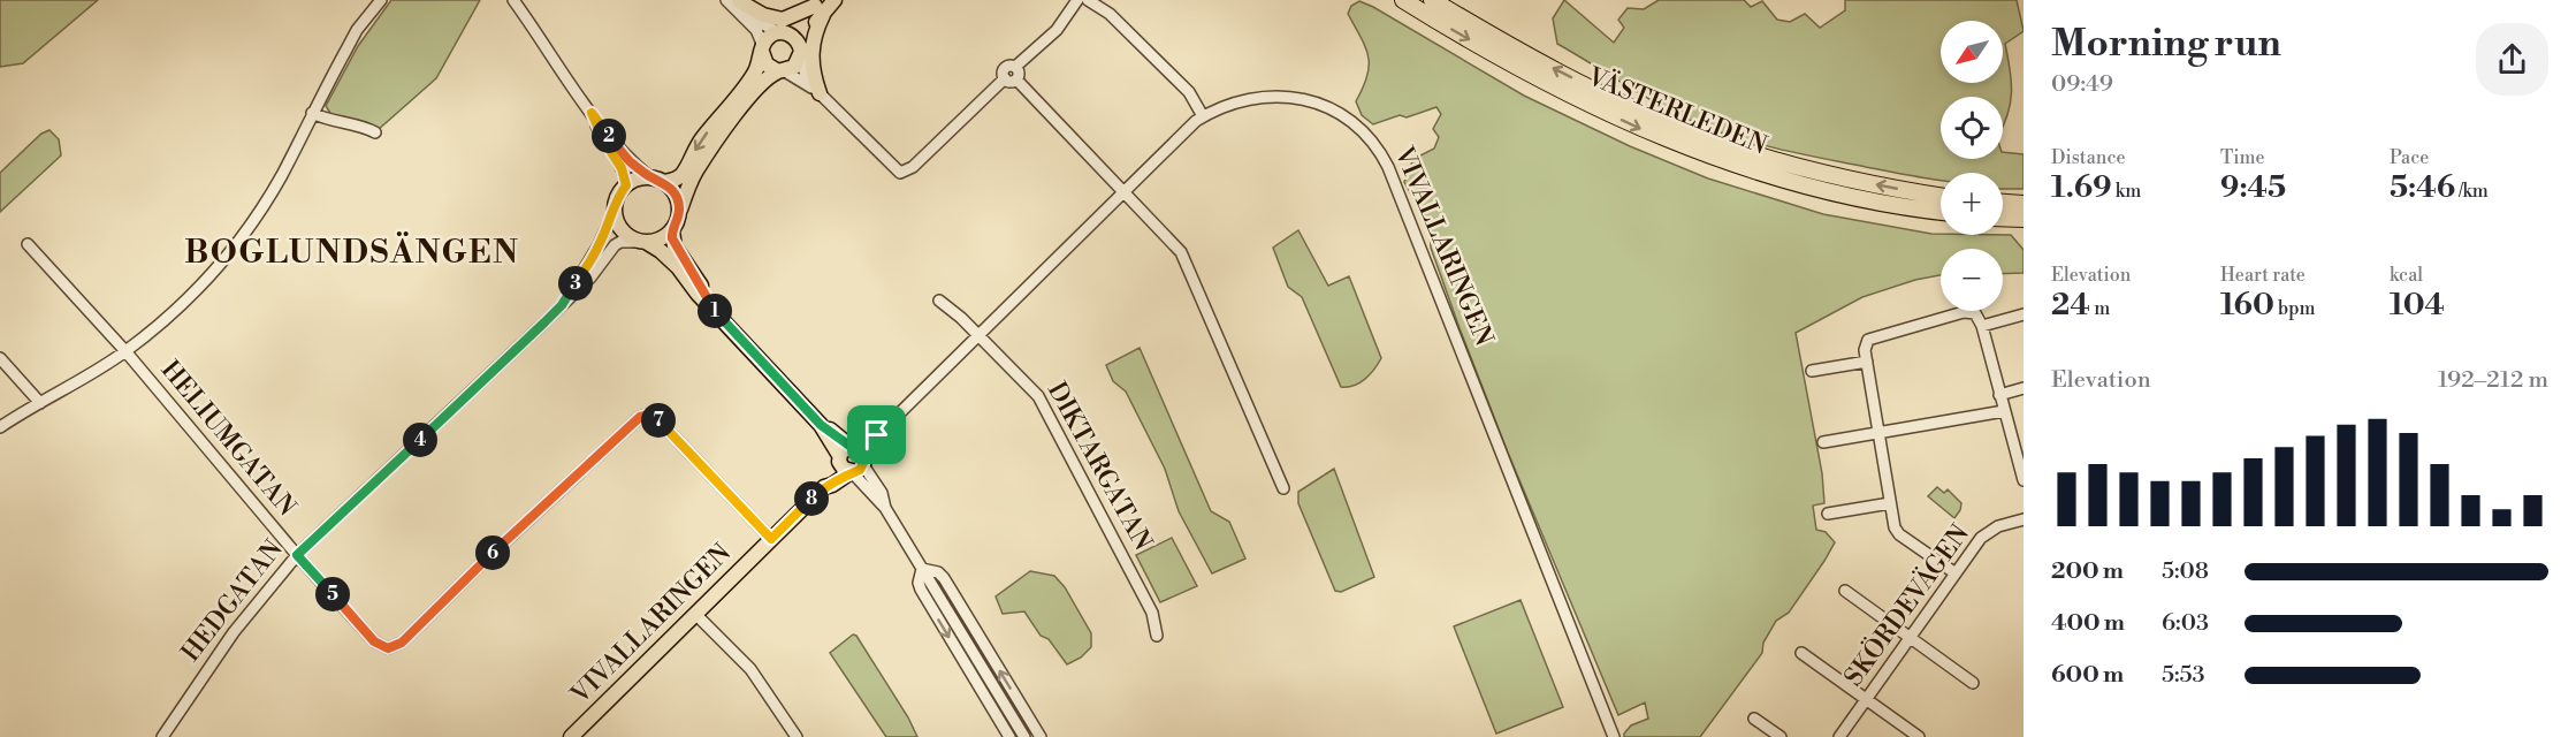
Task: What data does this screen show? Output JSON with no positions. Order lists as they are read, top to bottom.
{
  "streets": {
    "highway": ["VÄSTERLEDEN"],
    "main road": ["VIVALLARINGEN"],
    "street": [
      "HELIUMGATAN",
      "DIKTARGATAN",
      "HEDGATAN",
      "SKÖRDEVÄGEN"
    ]
  },
  "crossings": [
    ["VIVALLARINGEN", "HELIUMGATAN"],
    ["VIVALLARINGEN", "DIKTARGATAN"],
    ["HELIUMGATAN", "HEDGATAN"]
  ],
  "districts": ["BOGLUNDSÄNGEN"],
  "north": "bottom left",
  "page": {
    "heading": ["Morning run", "09:49"],
    "map_buttons": ["+", "−"],
    "stats": [
      ["Distance", "1.69 km"],
      ["Time", "9:45"],
      ["Pace", "5:46 /km"],
      ["Elevation", "24 m"],
      ["Heart rate", "160 bpm"],
      ["kcal", "104"]
    ],
    "pins": [
      "2",
      "3",
      "1",
      "7",
      "4",
      "8",
      "6",
      "5"
    ],
    "chart": ["Elevation", "192–212 m"],
    "list": [
      {
        "name": "200 m",
        "note": "5:08"
      },
      {
        "name": "400 m",
        "note": "6:03"
      },
      {
        "name": "600 m",
        "note": "5:53"
      }
    ]
  }
}
